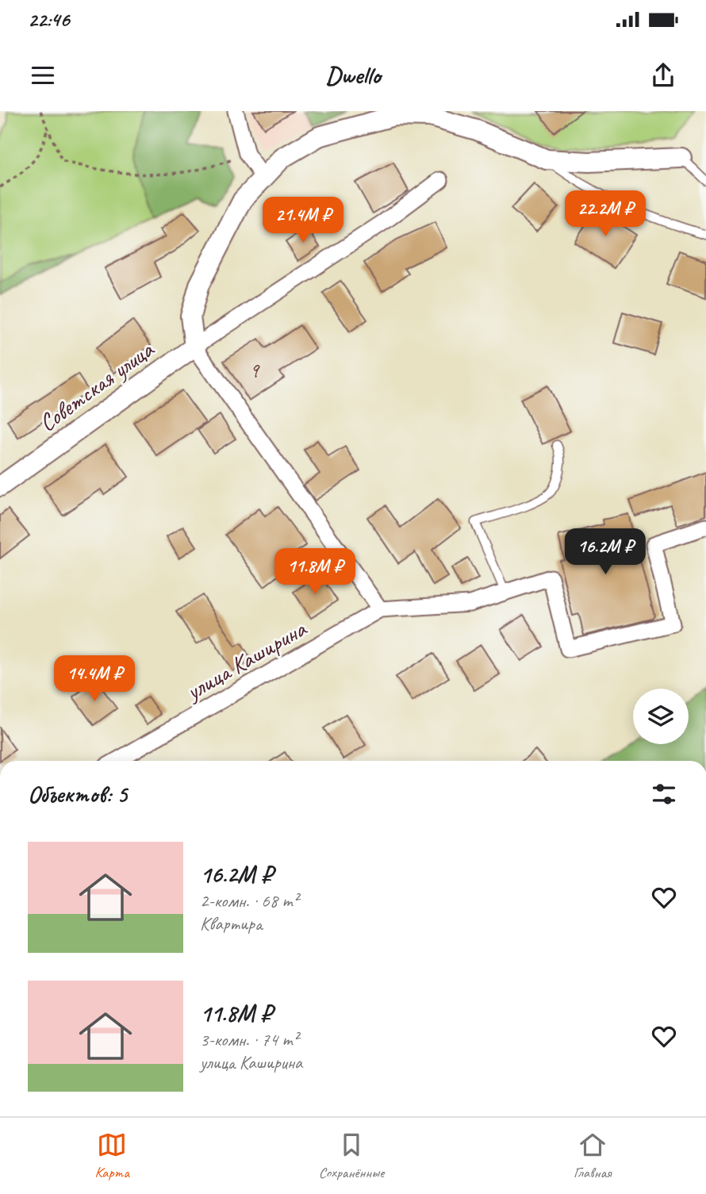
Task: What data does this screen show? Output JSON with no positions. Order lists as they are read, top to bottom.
{
  "streets": {
    "street": ["Советская улица", "улица Каширина"]
  },
  "house_numbers": ["9"],
  "page": {
    "status": "22:46",
    "header": "Dwello",
    "price": [
      "22.2M ₽",
      "21.4M ₽",
      "16.2M ₽",
      "11.8M ₽",
      "14.4M ₽"
    ],
    "heading": "Объектов: 5",
    "list": [
      {
        "name": "16.2M ₽",
        "note": "2-комн. · 68 m² · Квартира"
      },
      {
        "name": "11.8M ₽",
        "note": "3-комн. · 74 m² · улица Каширина"
      }
    ],
    "tabs": ["Карта", "Сохранённые", "Главная"]
  }
}
